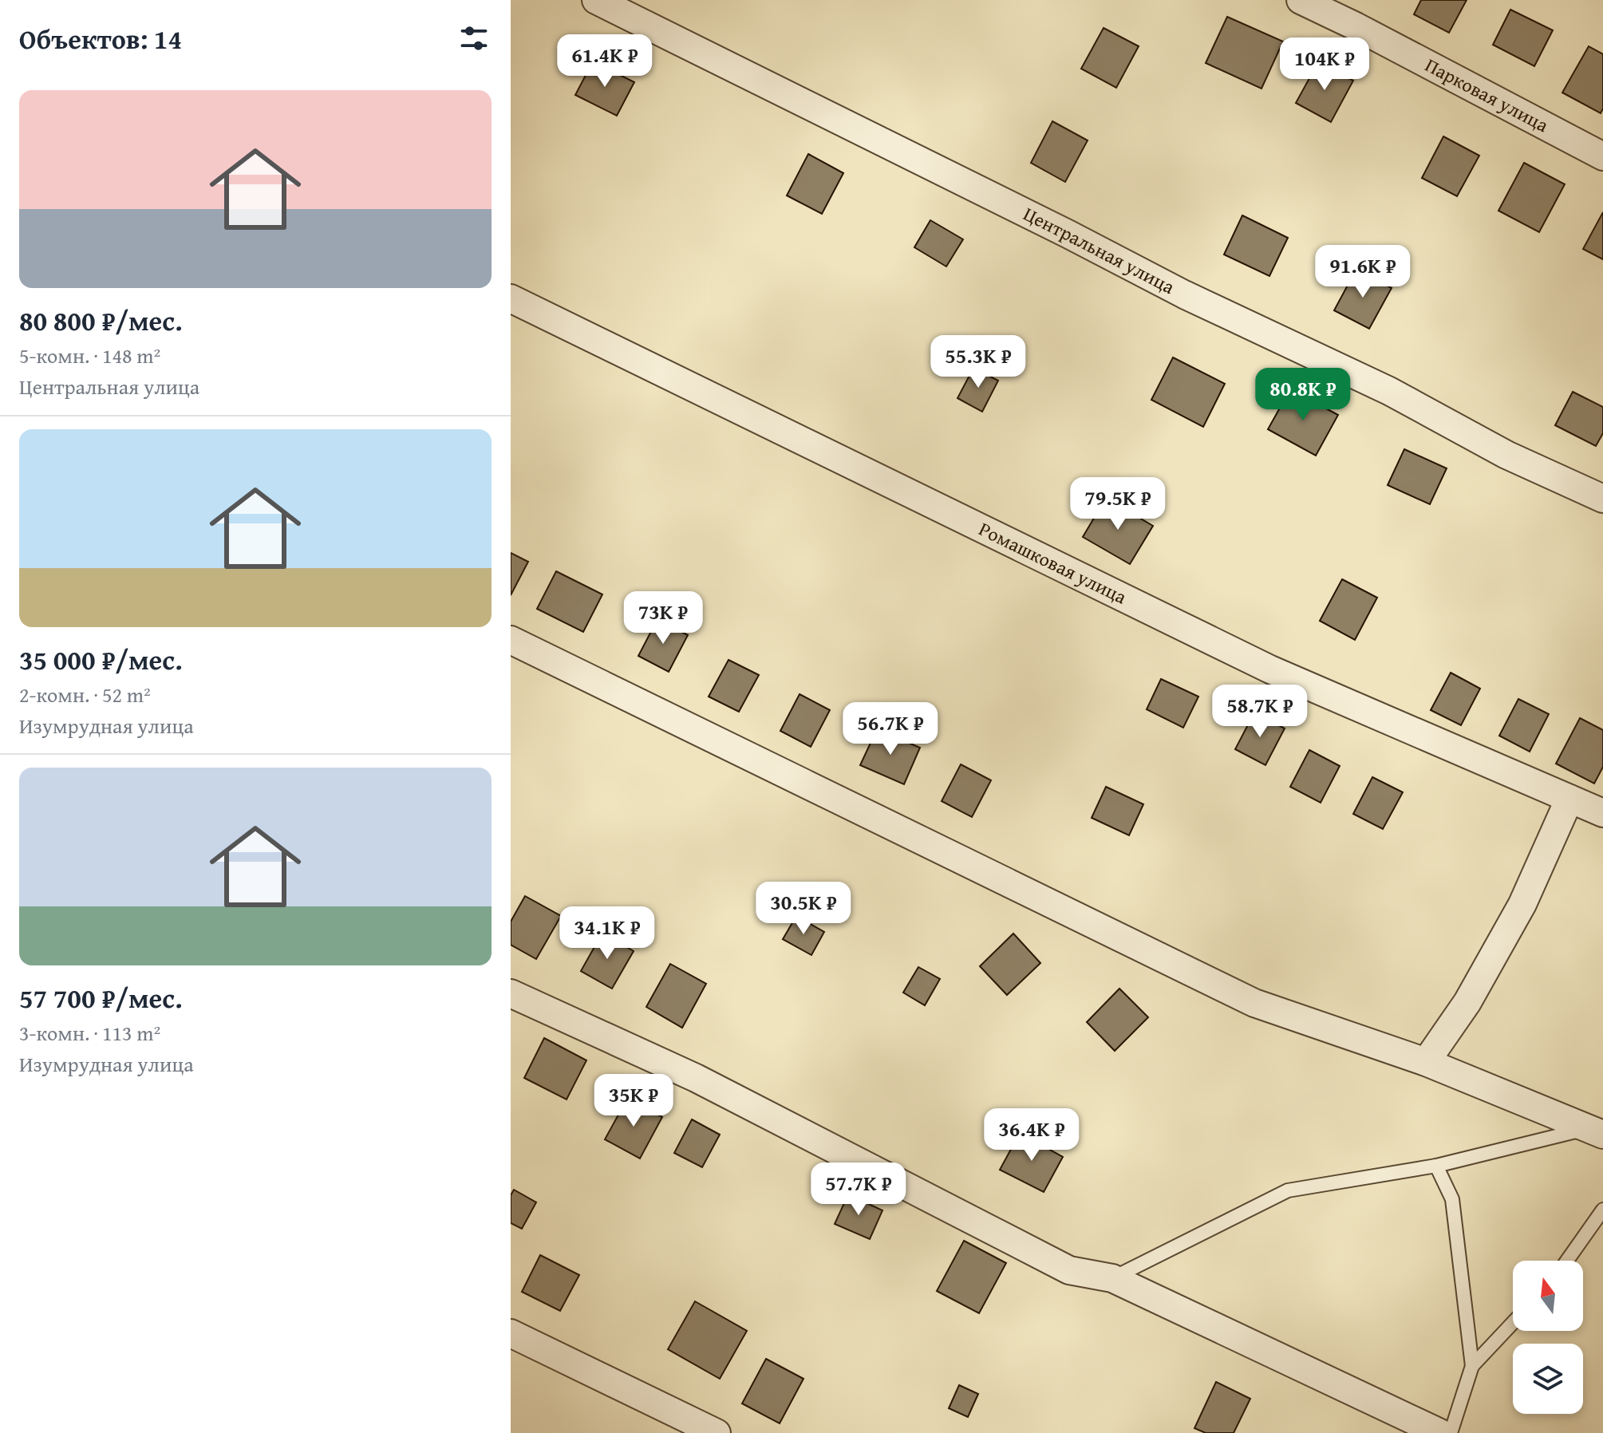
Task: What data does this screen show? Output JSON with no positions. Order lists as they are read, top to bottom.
{
  "streets": {
    "street": ["Парковая улица", "Центральная улица", "Ромашковая улица"]
  },
  "north": "top",
  "page": {
    "heading": "Объектов: 14",
    "price": [
      "61.4K ₽",
      "104K ₽",
      "91.6K ₽",
      "55.3K ₽",
      "80.8K ₽",
      "79.5K ₽",
      "73K ₽",
      "58.7K ₽",
      "56.7K ₽",
      "30.5K ₽",
      "34.1K ₽",
      "35K ₽",
      "36.4K ₽",
      "57.7K ₽"
    ],
    "list": [
      {
        "name": "80 800 ₽/мес.",
        "note": "5-комн. · 148 m² · Центральная улица"
      },
      {
        "name": "35 000 ₽/мес.",
        "note": "2-комн. · 52 m² · Изумрудная улица"
      },
      {
        "name": "57 700 ₽/мес.",
        "note": "3-комн. · 113 m² · Изумрудная улица"
      }
    ]
  }
}
